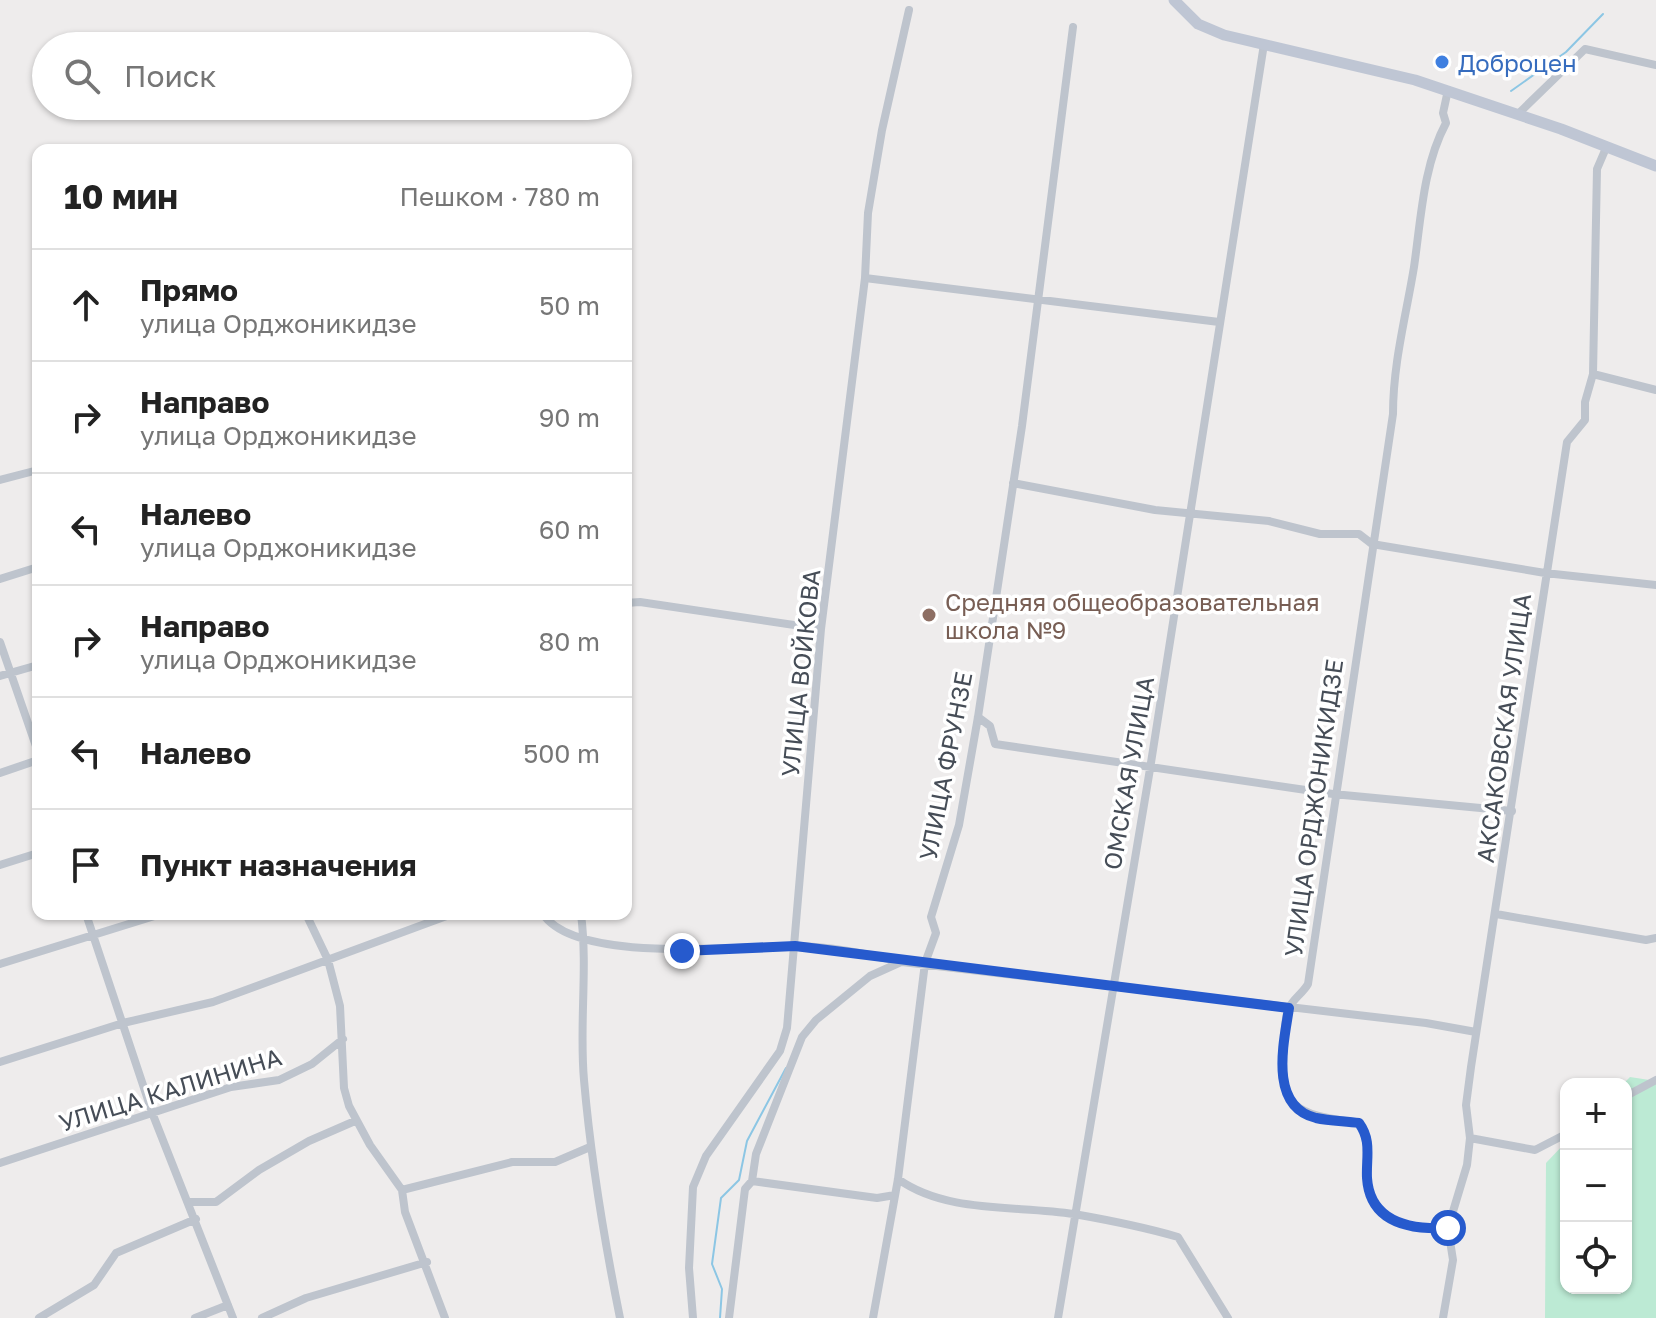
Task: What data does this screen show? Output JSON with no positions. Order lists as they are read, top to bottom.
{
  "streets": {
    "street": [
      "УЛИЦА ВОЙКОВА",
      "АКСАКОВСКАЯ УЛИЦА",
      "УЛИЦА ФРУНЗЕ",
      "ОМСКАЯ УЛИЦА",
      "УЛИЦА ОРДЖОНИКИДЗЕ",
      "УЛИЦА КАЛИНИНА"
    ]
  },
  "crossings": [
    ["АКСАКОВСКАЯ УЛИЦА", "УЛИЦА ОРДЖОНИКИДЗЕ"]
  ],
  "places": ["Доброцен", "Средняя общеобразовательная школа №9"],
  "page": {
    "search": "Поиск",
    "heading": ["10 мин", "Пешком · 780 m"],
    "list": [
      ["Прямо", "улица Орджоникидзе", "50 m"],
      ["Направо", "улица Орджоникидзе", "90 m"],
      ["Налево", "улица Орджоникидзе", "60 m"],
      ["Направо", "улица Орджоникидзе", "80 m"],
      ["Налево", "500 m"],
      "Пункт назначения"
    ],
    "map_buttons": ["+", "−"]
  }
}
